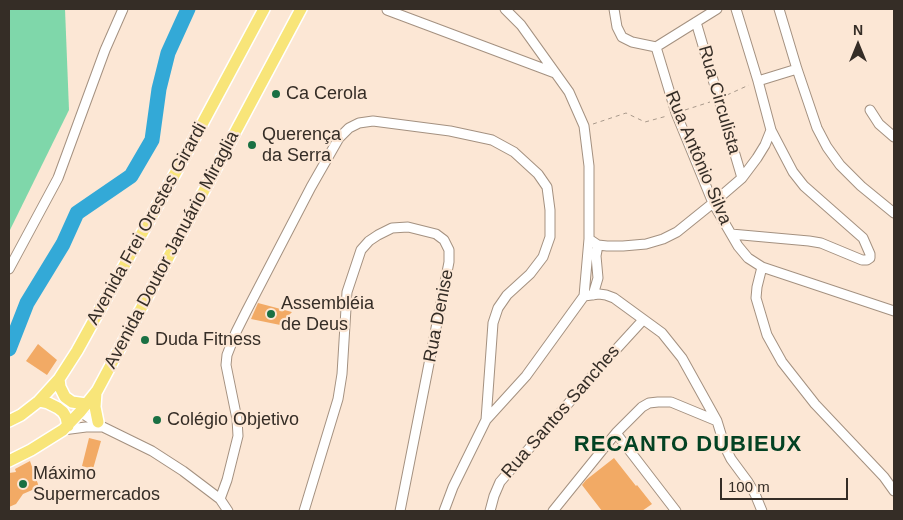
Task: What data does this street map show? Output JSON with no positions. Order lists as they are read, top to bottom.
{
  "streets": {
    "main road": ["Avenida Frei Orestes Girardi", "Avenida Doutor Januário Miraglia"],
    "street": [
      "Rua Circulista",
      "Rua Antônio Silva",
      "Rua Denise",
      "Rua Santos Sanches"
    ]
  },
  "districts": ["RECANTO DUBIEUX"],
  "places": [
    "Ca Cerola",
    "Querença da Serra",
    "Assembléia de Deus",
    "Duda Fitness",
    "Colégio Objetivo",
    "Máximo Supermercados"
  ],
  "scale_bar": "100 m",
  "north": "top"
}
